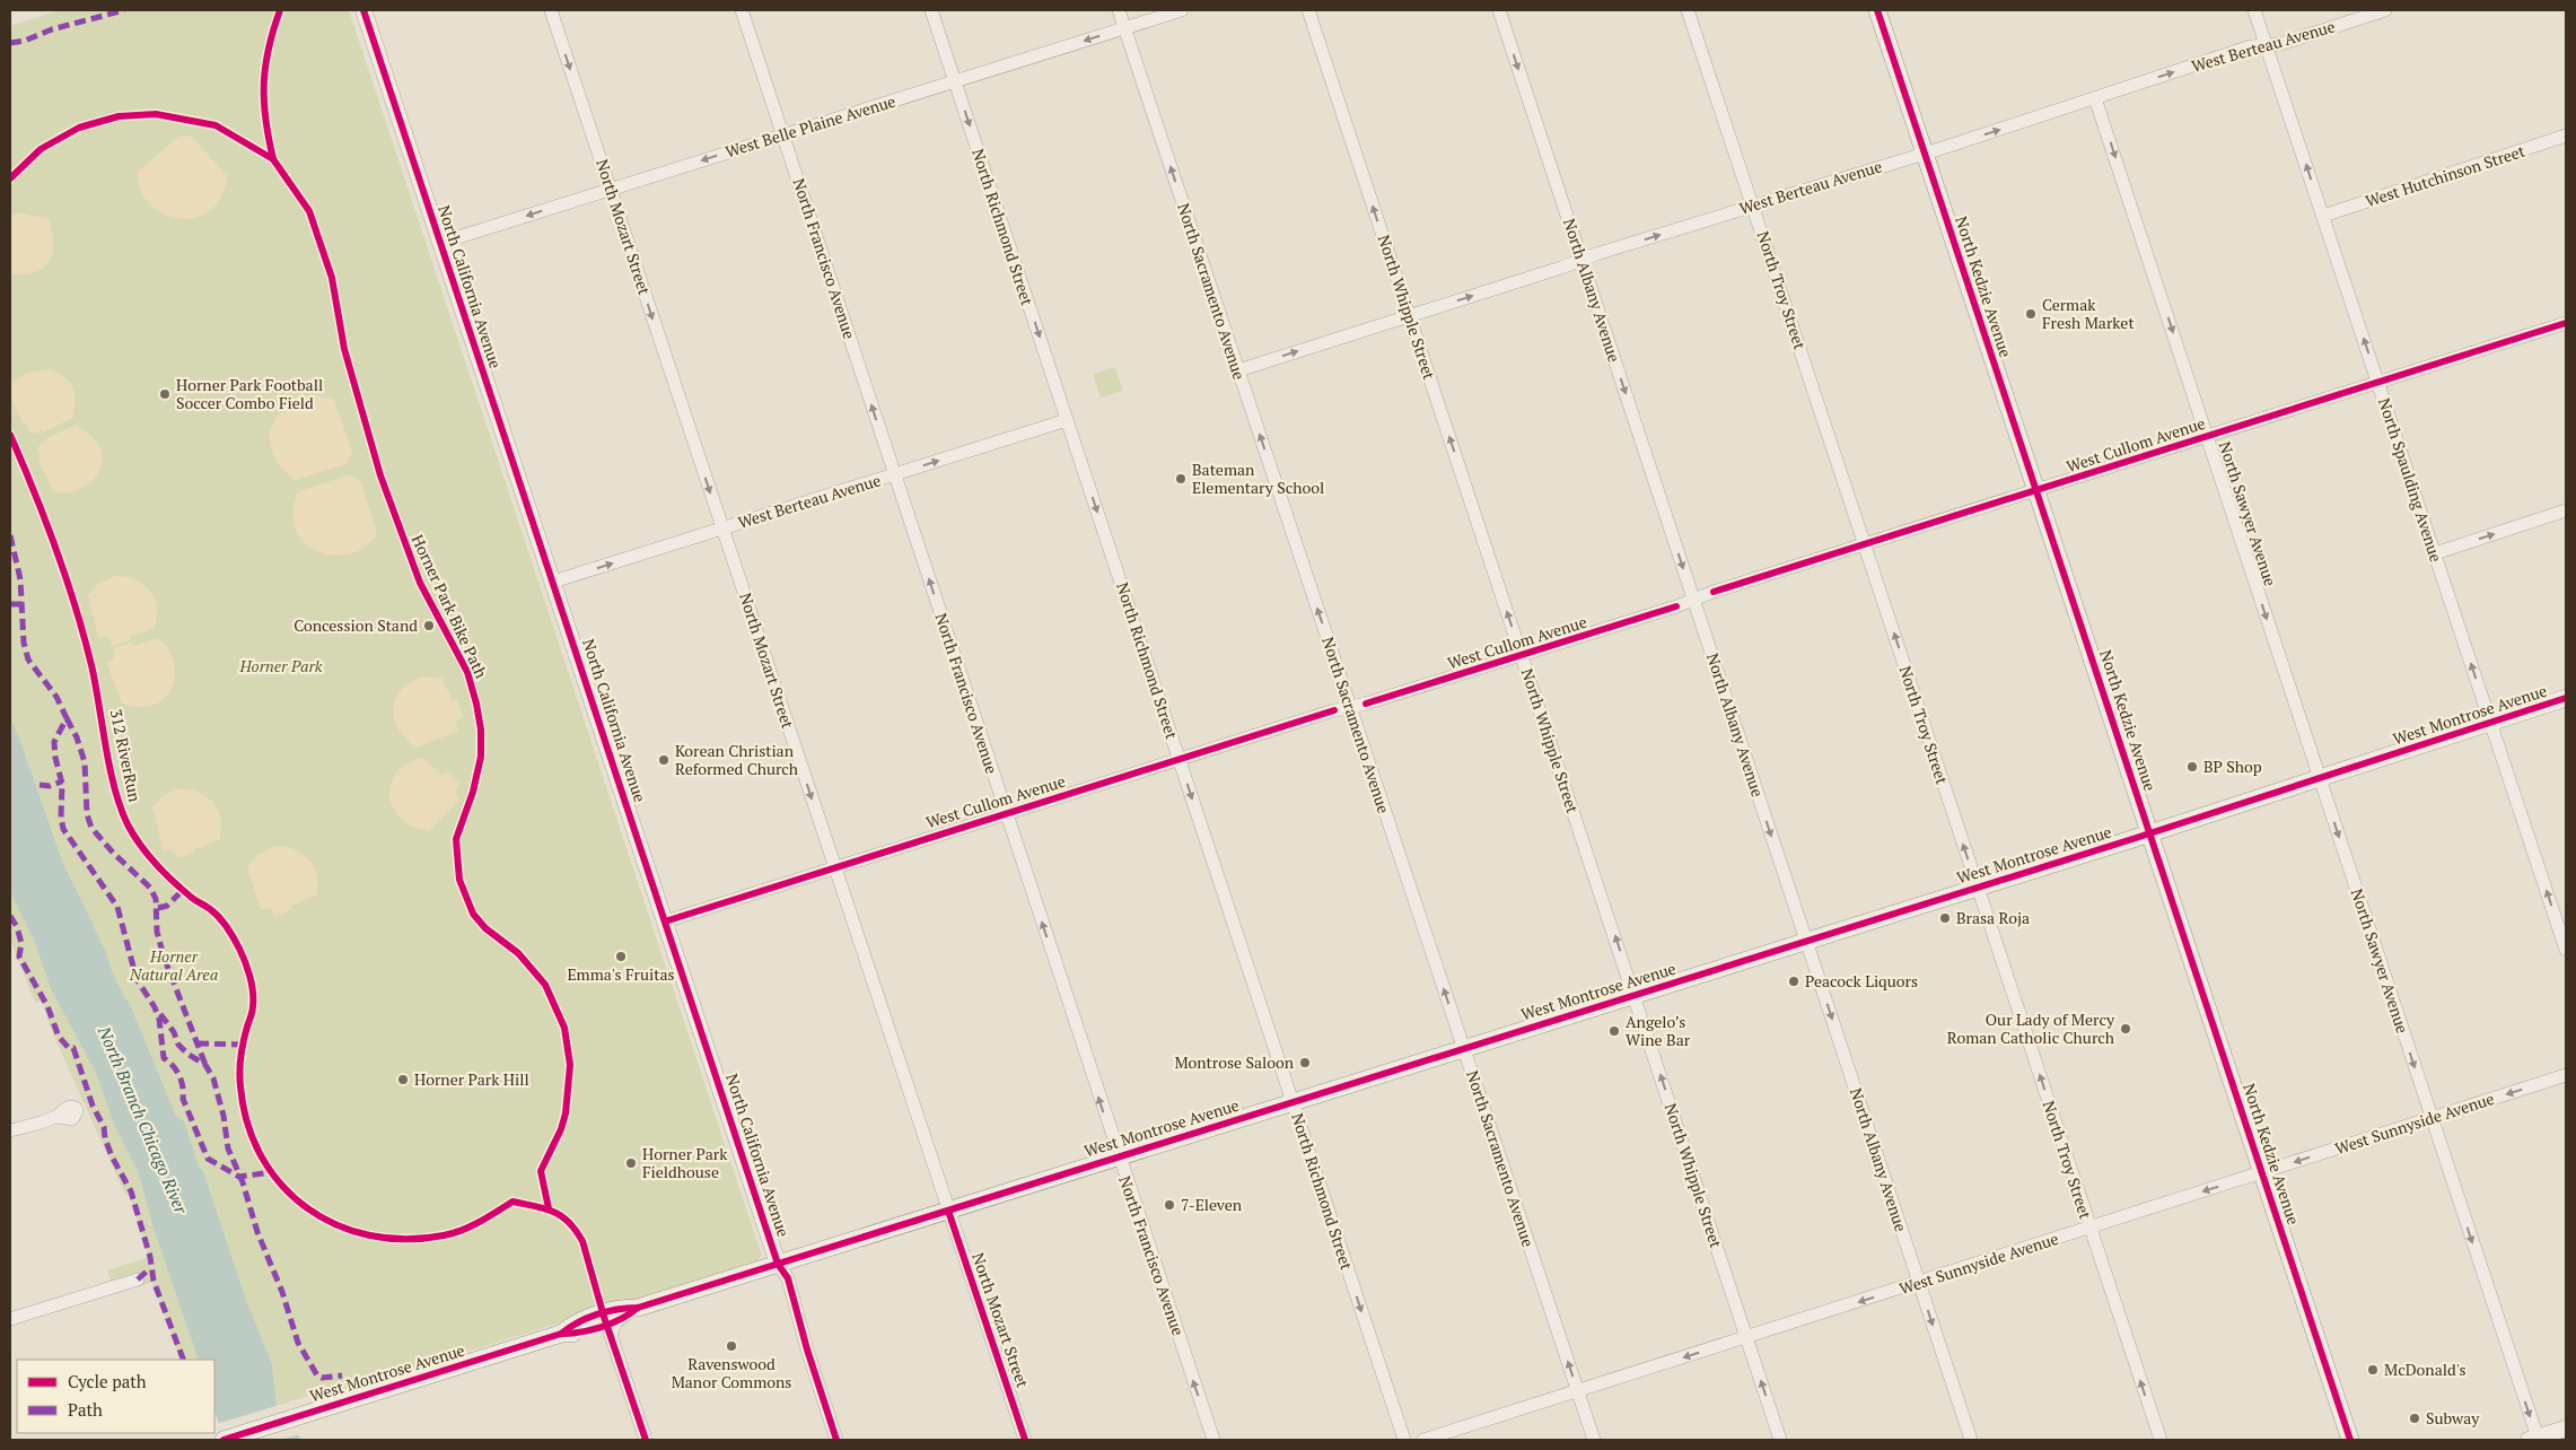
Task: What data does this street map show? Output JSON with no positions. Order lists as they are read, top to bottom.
{
  "streets": {
    "main road": ["North Kedzie Avenue", "West Montrose Avenue"],
    "street": [
      "West Berteau Avenue",
      "West Belle Plaine Avenue",
      "West Hutchinson Street",
      "North Mozart Street",
      "North Richmond Street",
      "North Francisco Avenue",
      "North California Avenue",
      "North Albany Avenue",
      "North Troy Street",
      "North Sacramento Avenue",
      "North Whipple Street",
      "West Cullom Avenue",
      "North Spaulding Avenue",
      "North Sawyer Avenue",
      "West Sunnyside Avenue"
    ],
    "cycle path": ["Horner Park Bike Path", "312 RiverRun"]
  },
  "crossings": [
    ["West Berteau Avenue", "North Mozart Street"],
    ["West Berteau Avenue", "North Richmond Street"],
    ["West Berteau Avenue", "North Francisco Avenue"],
    ["West Berteau Avenue", "North California Avenue"],
    ["West Berteau Avenue", "North Kedzie Avenue"],
    ["West Berteau Avenue", "North Albany Avenue"],
    ["West Berteau Avenue", "North Troy Street"],
    ["West Berteau Avenue", "North Sacramento Avenue"],
    ["West Berteau Avenue", "North Whipple Street"],
    ["West Berteau Avenue", "North Spaulding Avenue"],
    ["West Berteau Avenue", "North Sawyer Avenue"],
    ["West Belle Plaine Avenue", "North Mozart Street"],
    ["West Belle Plaine Avenue", "North Richmond Street"],
    ["West Belle Plaine Avenue", "North Francisco Avenue"],
    ["West Belle Plaine Avenue", "North California Avenue"],
    ["West Belle Plaine Avenue", "North Sacramento Avenue"],
    ["West Hutchinson Street", "North Spaulding Avenue"],
    ["North Mozart Street", "West Cullom Avenue"],
    ["North Mozart Street", "West Montrose Avenue"],
    ["North Richmond Street", "West Cullom Avenue"],
    ["North Richmond Street", "West Montrose Avenue"],
    ["North Francisco Avenue", "West Cullom Avenue"],
    ["North Francisco Avenue", "West Montrose Avenue"],
    ["North California Avenue", "West Cullom Avenue"],
    ["North California Avenue", "West Montrose Avenue"],
    ["North Kedzie Avenue", "West Cullom Avenue"],
    ["North Kedzie Avenue", "West Montrose Avenue"],
    ["North Kedzie Avenue", "West Sunnyside Avenue"],
    ["North Albany Avenue", "West Cullom Avenue"],
    ["North Albany Avenue", "West Montrose Avenue"],
    ["North Albany Avenue", "West Sunnyside Avenue"],
    ["North Troy Street", "West Cullom Avenue"],
    ["North Troy Street", "West Montrose Avenue"],
    ["North Troy Street", "West Sunnyside Avenue"],
    ["North Sacramento Avenue", "West Cullom Avenue"],
    ["North Sacramento Avenue", "West Montrose Avenue"],
    ["North Sacramento Avenue", "West Sunnyside Avenue"],
    ["North Whipple Street", "West Cullom Avenue"],
    ["North Whipple Street", "West Montrose Avenue"],
    ["North Whipple Street", "West Sunnyside Avenue"],
    ["West Cullom Avenue", "North Spaulding Avenue"],
    ["West Cullom Avenue", "North Sawyer Avenue"],
    ["North Spaulding Avenue", "West Montrose Avenue"],
    ["North Sawyer Avenue", "West Montrose Avenue"],
    ["North Sawyer Avenue", "West Sunnyside Avenue"]
  ],
  "one_way": [
    "West Berteau Avenue",
    "West Belle Plaine Avenue",
    "North Mozart Street",
    "North Richmond Street",
    "North Francisco Avenue",
    "North Albany Avenue",
    "North Troy Street",
    "North Sacramento Avenue",
    "North Whipple Street",
    "North Spaulding Avenue",
    "North Sawyer Avenue",
    "West Sunnyside Avenue"
  ],
  "water": ["North Branch Chicago River"],
  "parks": ["Horner Park", "Horner Natural Area"],
  "places": [
    "Cermak Fresh Market",
    "Horner Park Football Soccer Combo Field",
    "Bateman Elementary School",
    "Concession Stand",
    "Korean Christian Reformed Church",
    "BP Shop",
    "Brasa Roja",
    "Emma's Fruitas",
    "Peacock Liquors",
    "Our Lady of Mercy Roman Catholic Church",
    "Angelo’s Wine Bar",
    "Montrose Saloon",
    "Horner Park Hill",
    "Horner Park Fieldhouse",
    "7-Eleven",
    "Ravenswood Manor Commons",
    "McDonald's",
    "Subway"
  ],
  "legend": ["Cycle path", "Path"]
}
